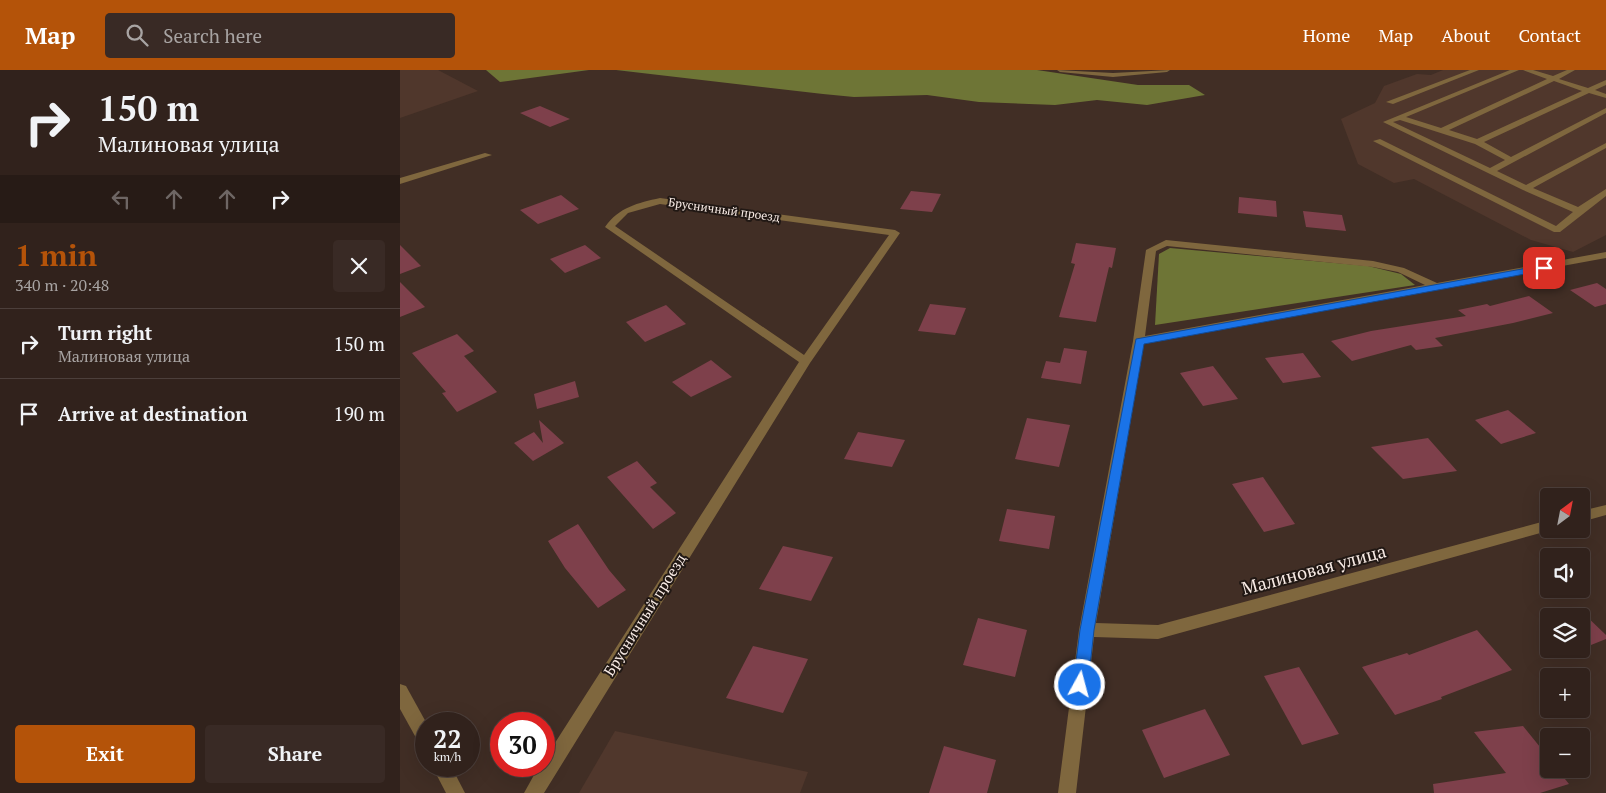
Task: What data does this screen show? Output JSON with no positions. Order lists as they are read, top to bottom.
{
  "streets": {
    "street": ["Брусничный проезд", "Малиновая улица"]
  },
  "north": "top right",
  "page": {
    "header": "Map",
    "search": "Search here",
    "nav": [
      "Home",
      "Map",
      "About",
      "Contact"
    ],
    "turn": ["150 m", "Малиновая улица"],
    "heading": ["1 min", "340 m · 20:48"],
    "list": [
      {
        "name": "Turn right",
        "note": "Малиновая улица",
        "value": "150 m"
      },
      {
        "name": "Arrive at destination",
        "value": "190 m"
      }
    ],
    "map_buttons": ["+", "−"],
    "speed": "22 km/h",
    "limit": "30",
    "buttons": ["Exit", "Share"]
  }
}
